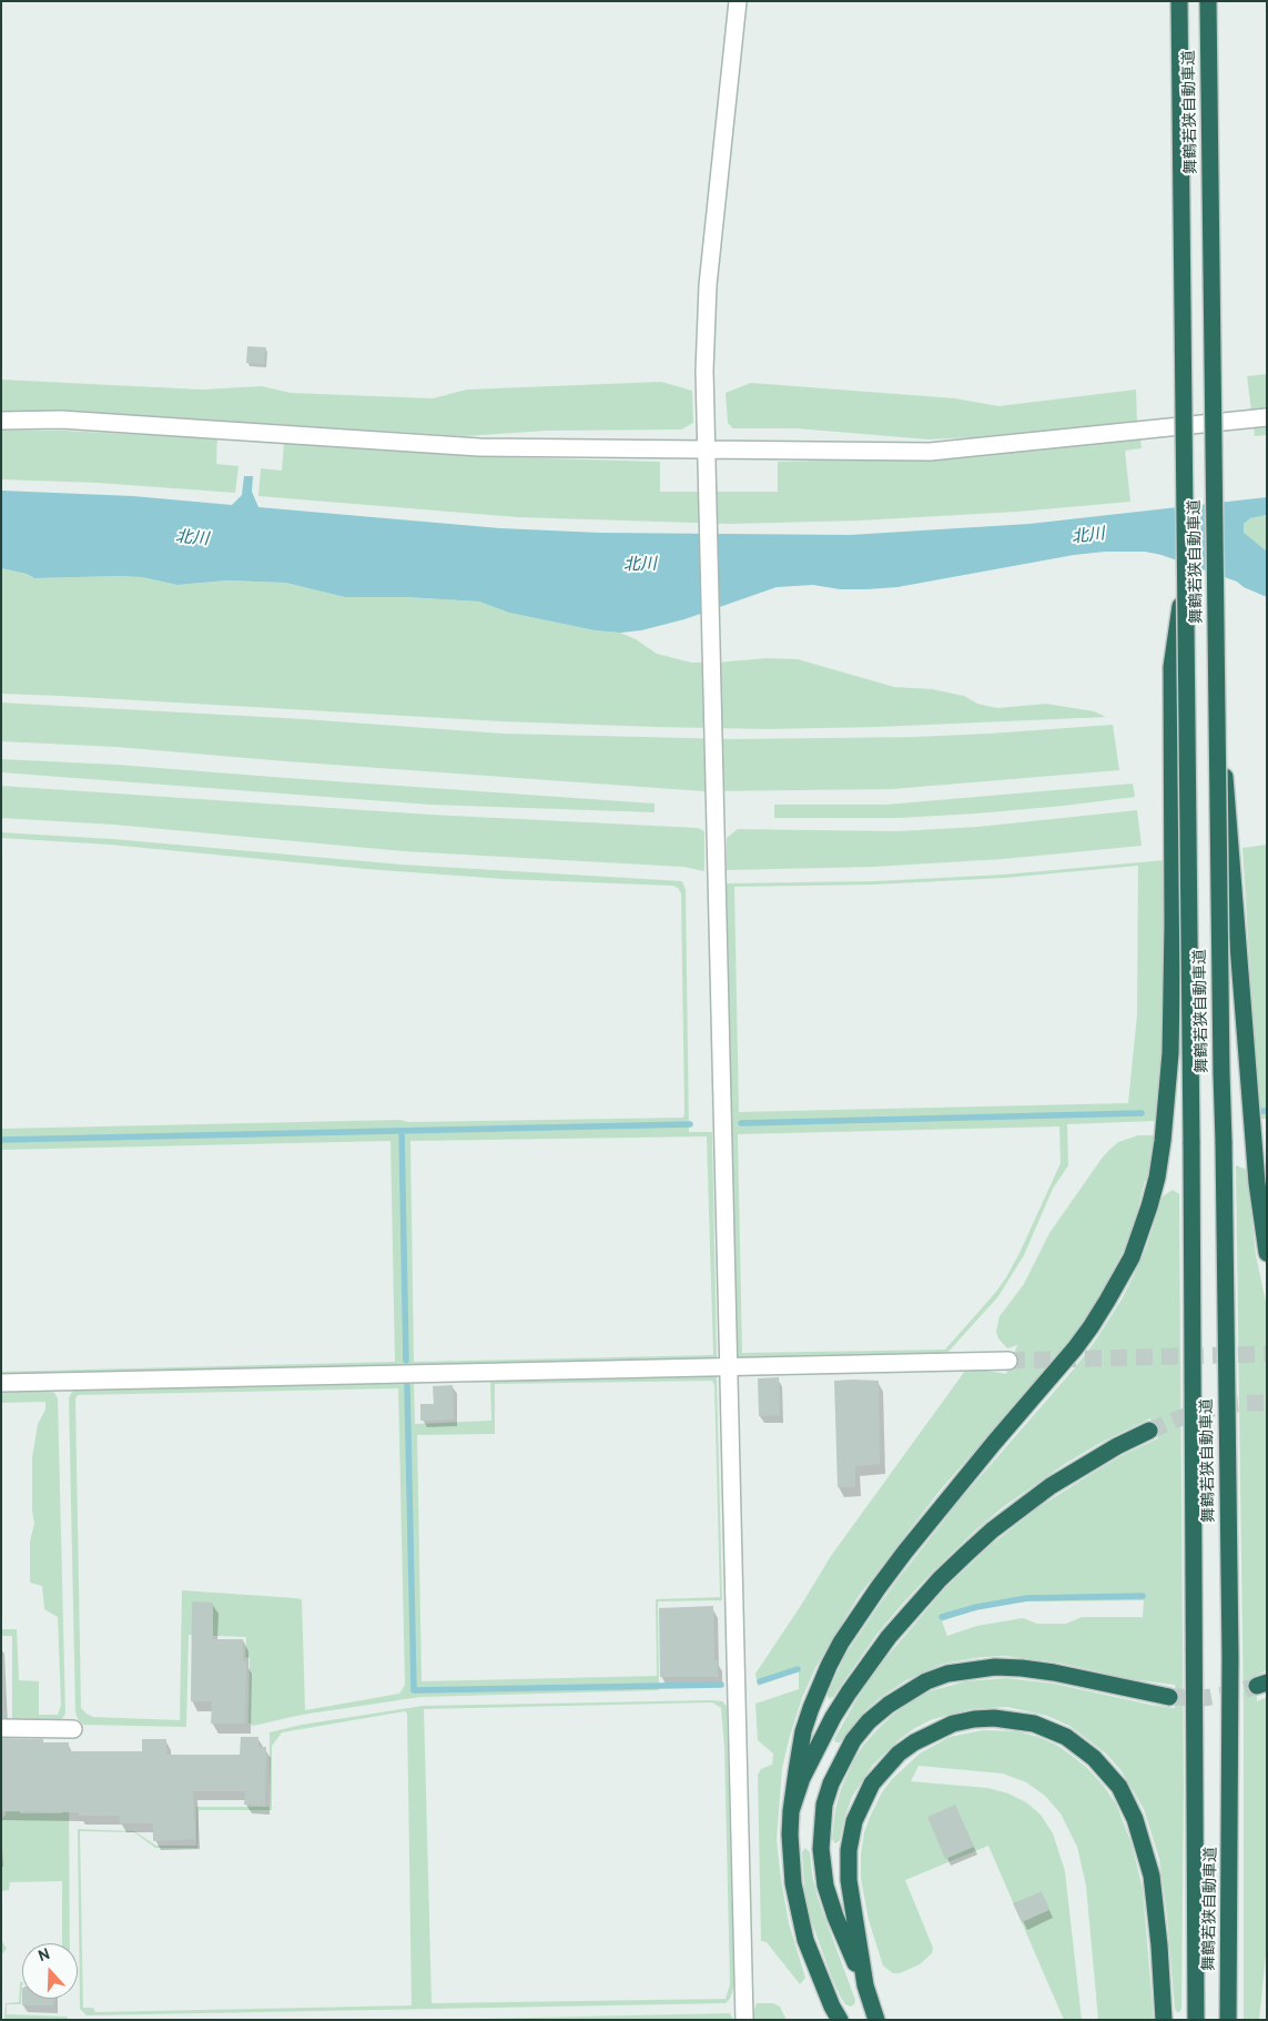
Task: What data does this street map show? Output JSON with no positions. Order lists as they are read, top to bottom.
{
  "streets": {
    "highway": ["舞鶴若狭自動車道"]
  },
  "water": ["北川"],
  "north": "top"
}
